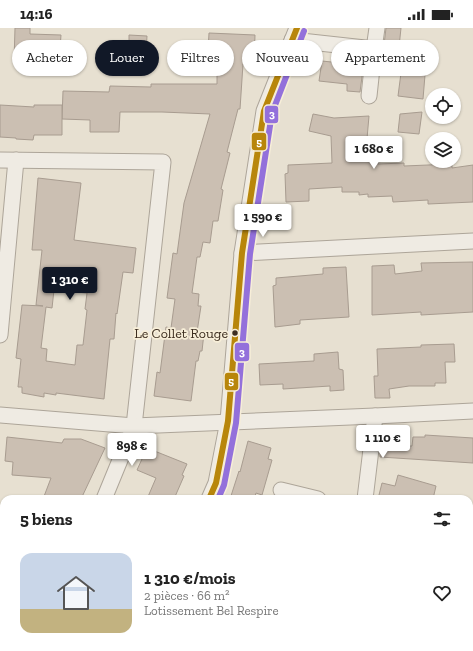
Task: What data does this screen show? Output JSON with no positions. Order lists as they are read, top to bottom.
{
  "places": ["Le Collet Rouge"],
  "lines": ["transit line 5", "transit line 3"],
  "page": {
    "status": "14:16",
    "chip": [
      "Acheter",
      "Louer",
      "Filtres",
      "Nouveau",
      "Appartement"
    ],
    "price": [
      "1 680 €",
      "1 590 €",
      "1 310 €",
      "1 110 €",
      "898 €"
    ],
    "heading": "5 biens",
    "list": [
      {
        "name": "1 310 €/mois",
        "note": "2 pièces · 66 m² · Lotissement Bel Respire"
      }
    ]
  }
}
